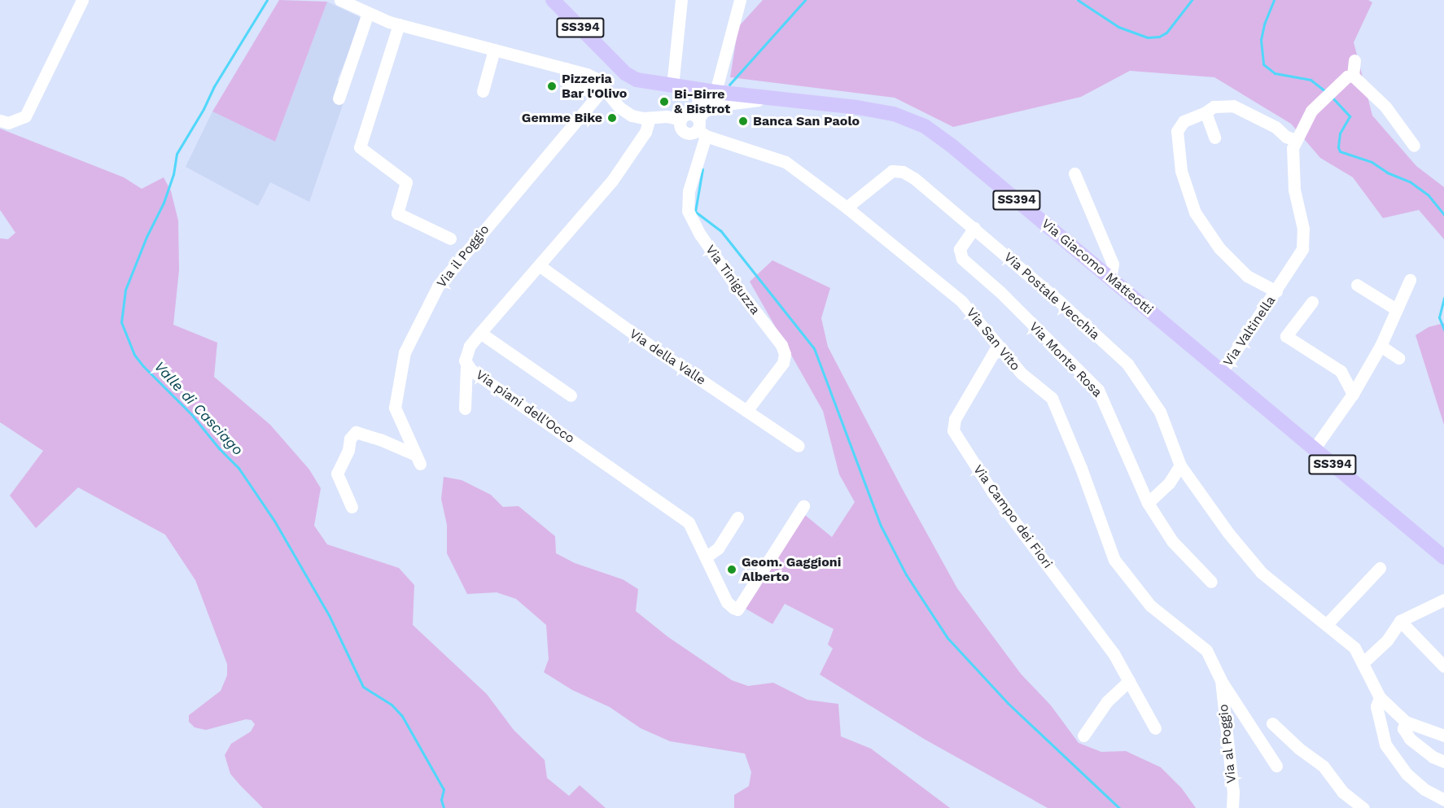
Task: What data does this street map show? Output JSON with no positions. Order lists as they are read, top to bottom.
{
  "streets": {
    "main road": ["SS394", "Via Giacomo Matteotti"],
    "street": [
      "Via il Poggio",
      "Via Tiniguzza",
      "Via Postale Vecchia",
      "Via Valtinella",
      "Via San Vito",
      "Via della Valle",
      "Via Monte Rosa",
      "Via piani dell'Occo",
      "Via Campo dei Fiori",
      "Via al Poggio"
    ]
  },
  "crossings": [
    ["SS394", "Via Giacomo Matteotti"],
    ["SS394", "Via Valtinella"],
    ["Via Giacomo Matteotti", "Via Valtinella"],
    ["Via Tiniguzza", "Via della Valle"],
    ["Via Postale Vecchia", "Via San Vito"],
    ["Via Postale Vecchia", "Via Monte Rosa"],
    ["Via San Vito", "Via Campo dei Fiori"],
    ["Via San Vito", "Via al Poggio"],
    ["Via della Valle", "Via piani dell'Occo"]
  ],
  "water": ["Valle di Casciago"],
  "places": [
    "Pizzeria Bar l'Olivo",
    "Bi-Birre & Bistrot",
    "Gemme Bike",
    "Banca San Paolo",
    "Geom. Gaggioni Alberto"
  ]
}
